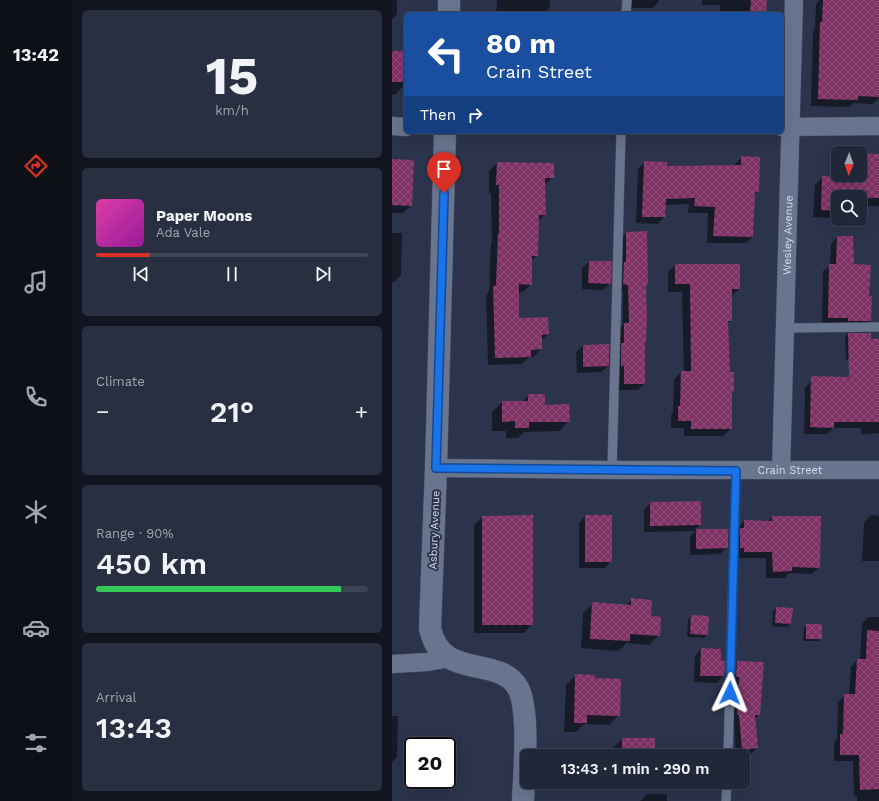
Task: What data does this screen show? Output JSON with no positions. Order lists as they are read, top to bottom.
{
  "streets": {
    "main road": ["Asbury Avenue"],
    "street": ["Wesley Avenue", "Crain Street"]
  },
  "crossings": [
    ["Wesley Avenue", "Crain Street"],
    ["Crain Street", "Asbury Avenue"]
  ],
  "north": "bottom",
  "page": {
    "tabs": "13:42",
    "tile": [
      ["15", "km/h"],
      "Climate",
      ["Range · 90%", "450 km"],
      ["Arrival", "13:43"]
    ],
    "turn": ["80 m", "Crain Street"],
    "then": "Then",
    "song": ["Paper Moons", "Ada Vale"],
    "heat": ["−", "21°", "+"],
    "limit": "20",
    "trip": "13:43 · 1 min · 290 m"
  }
}
